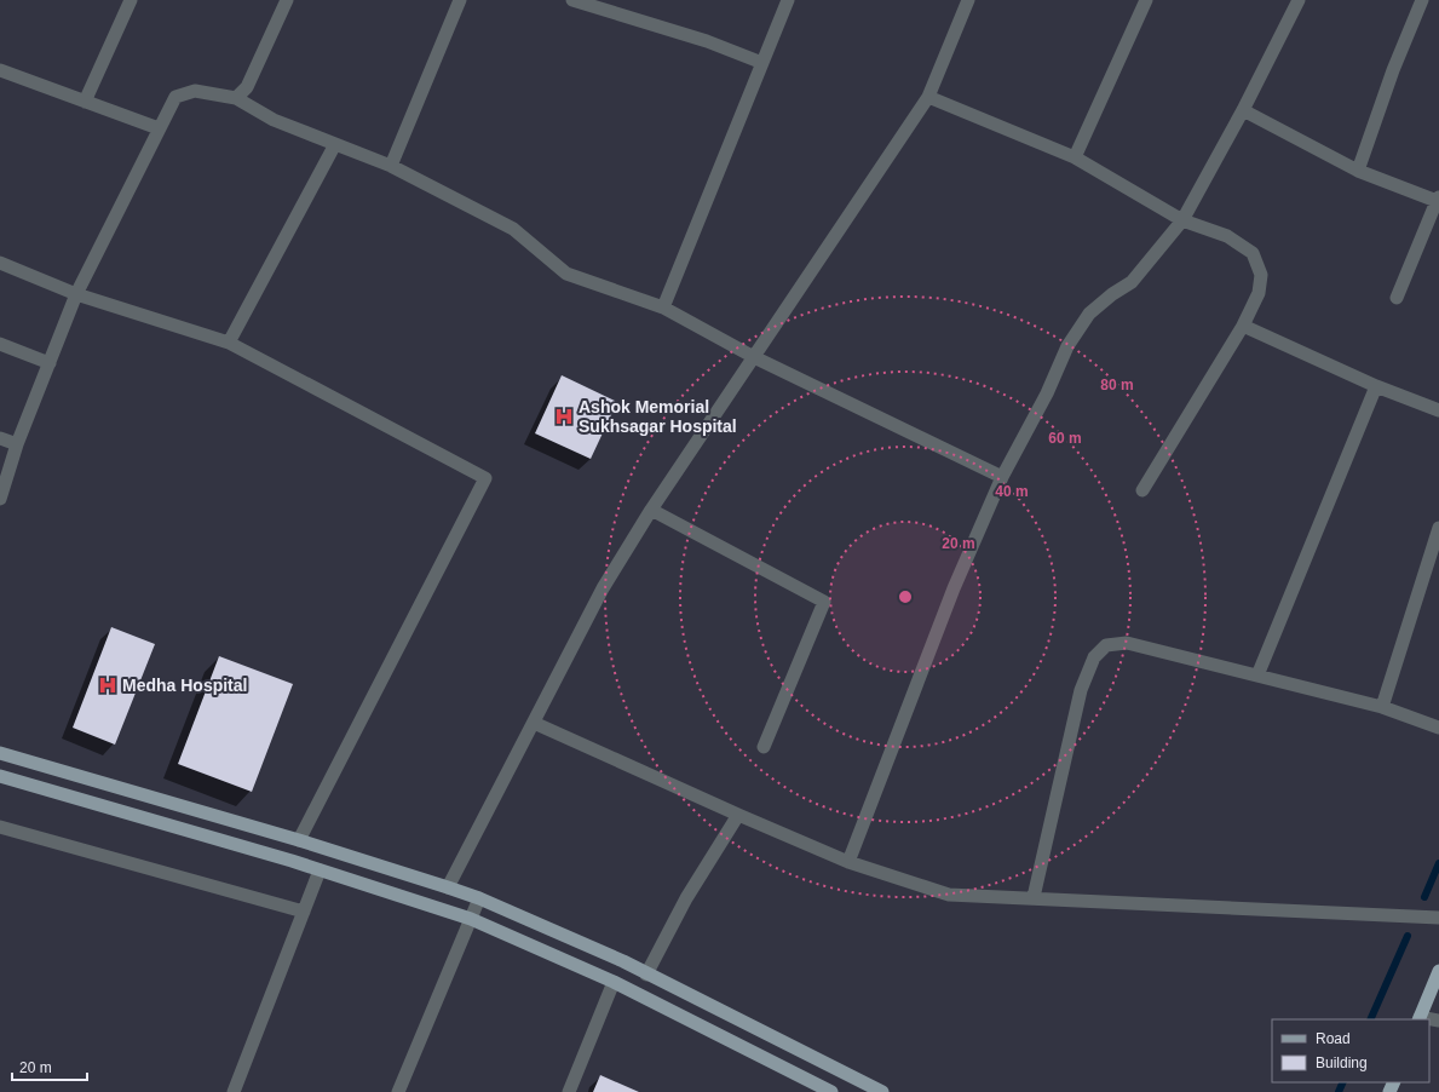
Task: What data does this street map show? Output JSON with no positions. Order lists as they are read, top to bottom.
{
  "places": {
    "hospital": ["Ashok Memorial Sukhsagar Hospital", "Medha Hospital"]
  },
  "legend": ["Road", "Building"],
  "scale_bar": "20 m",
  "rings": [
    "80 m",
    "60 m",
    "40 m",
    "20 m"
  ]
}
